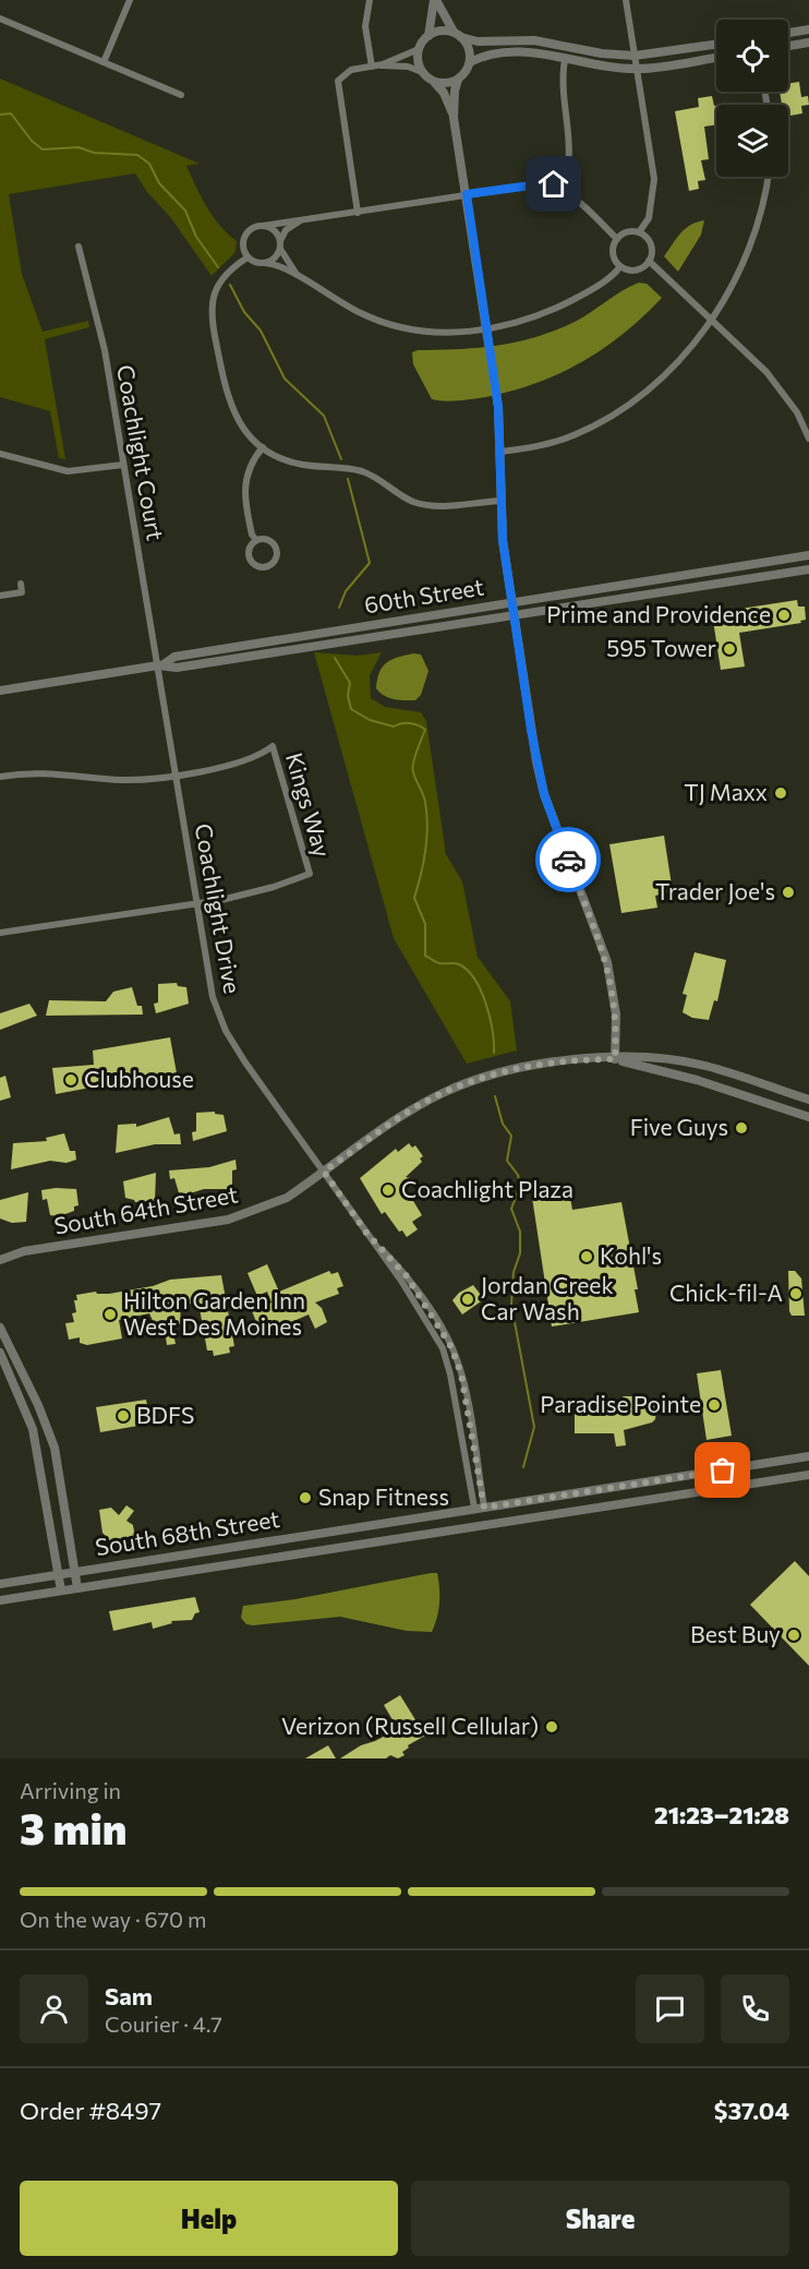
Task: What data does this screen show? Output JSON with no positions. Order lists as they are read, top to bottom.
{
  "streets": {
    "street": [
      "Coachlight Court",
      "60th Street",
      "Kings Way",
      "Coachlight Drive",
      "South 64th Street",
      "South 68th Street"
    ]
  },
  "crossings": [
    ["Coachlight Court", "60th Street"],
    ["Coachlight Court", "Coachlight Drive"],
    ["60th Street", "Coachlight Drive"],
    ["Kings Way", "Coachlight Drive"],
    ["Coachlight Drive", "South 64th Street"],
    ["Coachlight Drive", "South 68th Street"]
  ],
  "places": [
    "Prime and Providence",
    "595 Tower",
    "TJ Maxx",
    "Trader Joe's",
    "Clubhouse",
    "Five Guys",
    "Coachlight Plaza",
    "Kohl's",
    "Chick-fil-A",
    "Jordan Creek Car Wash",
    "Hilton Garden Inn West Des Moines",
    "Paradise Pointe",
    "BDFS",
    "Snap Fitness",
    "Best Buy",
    "Verizon (Russell Cellular)"
  ],
  "page": {
    "heading": ["3 min", "Arriving in", "21:23–21:28"],
    "panel": [
      "Sam",
      "Courier · 4.7",
      "Order #8497",
      "$37.04"
    ],
    "bar": "On the way · 670 m",
    "buttons": ["Help", "Share"]
  }
}
